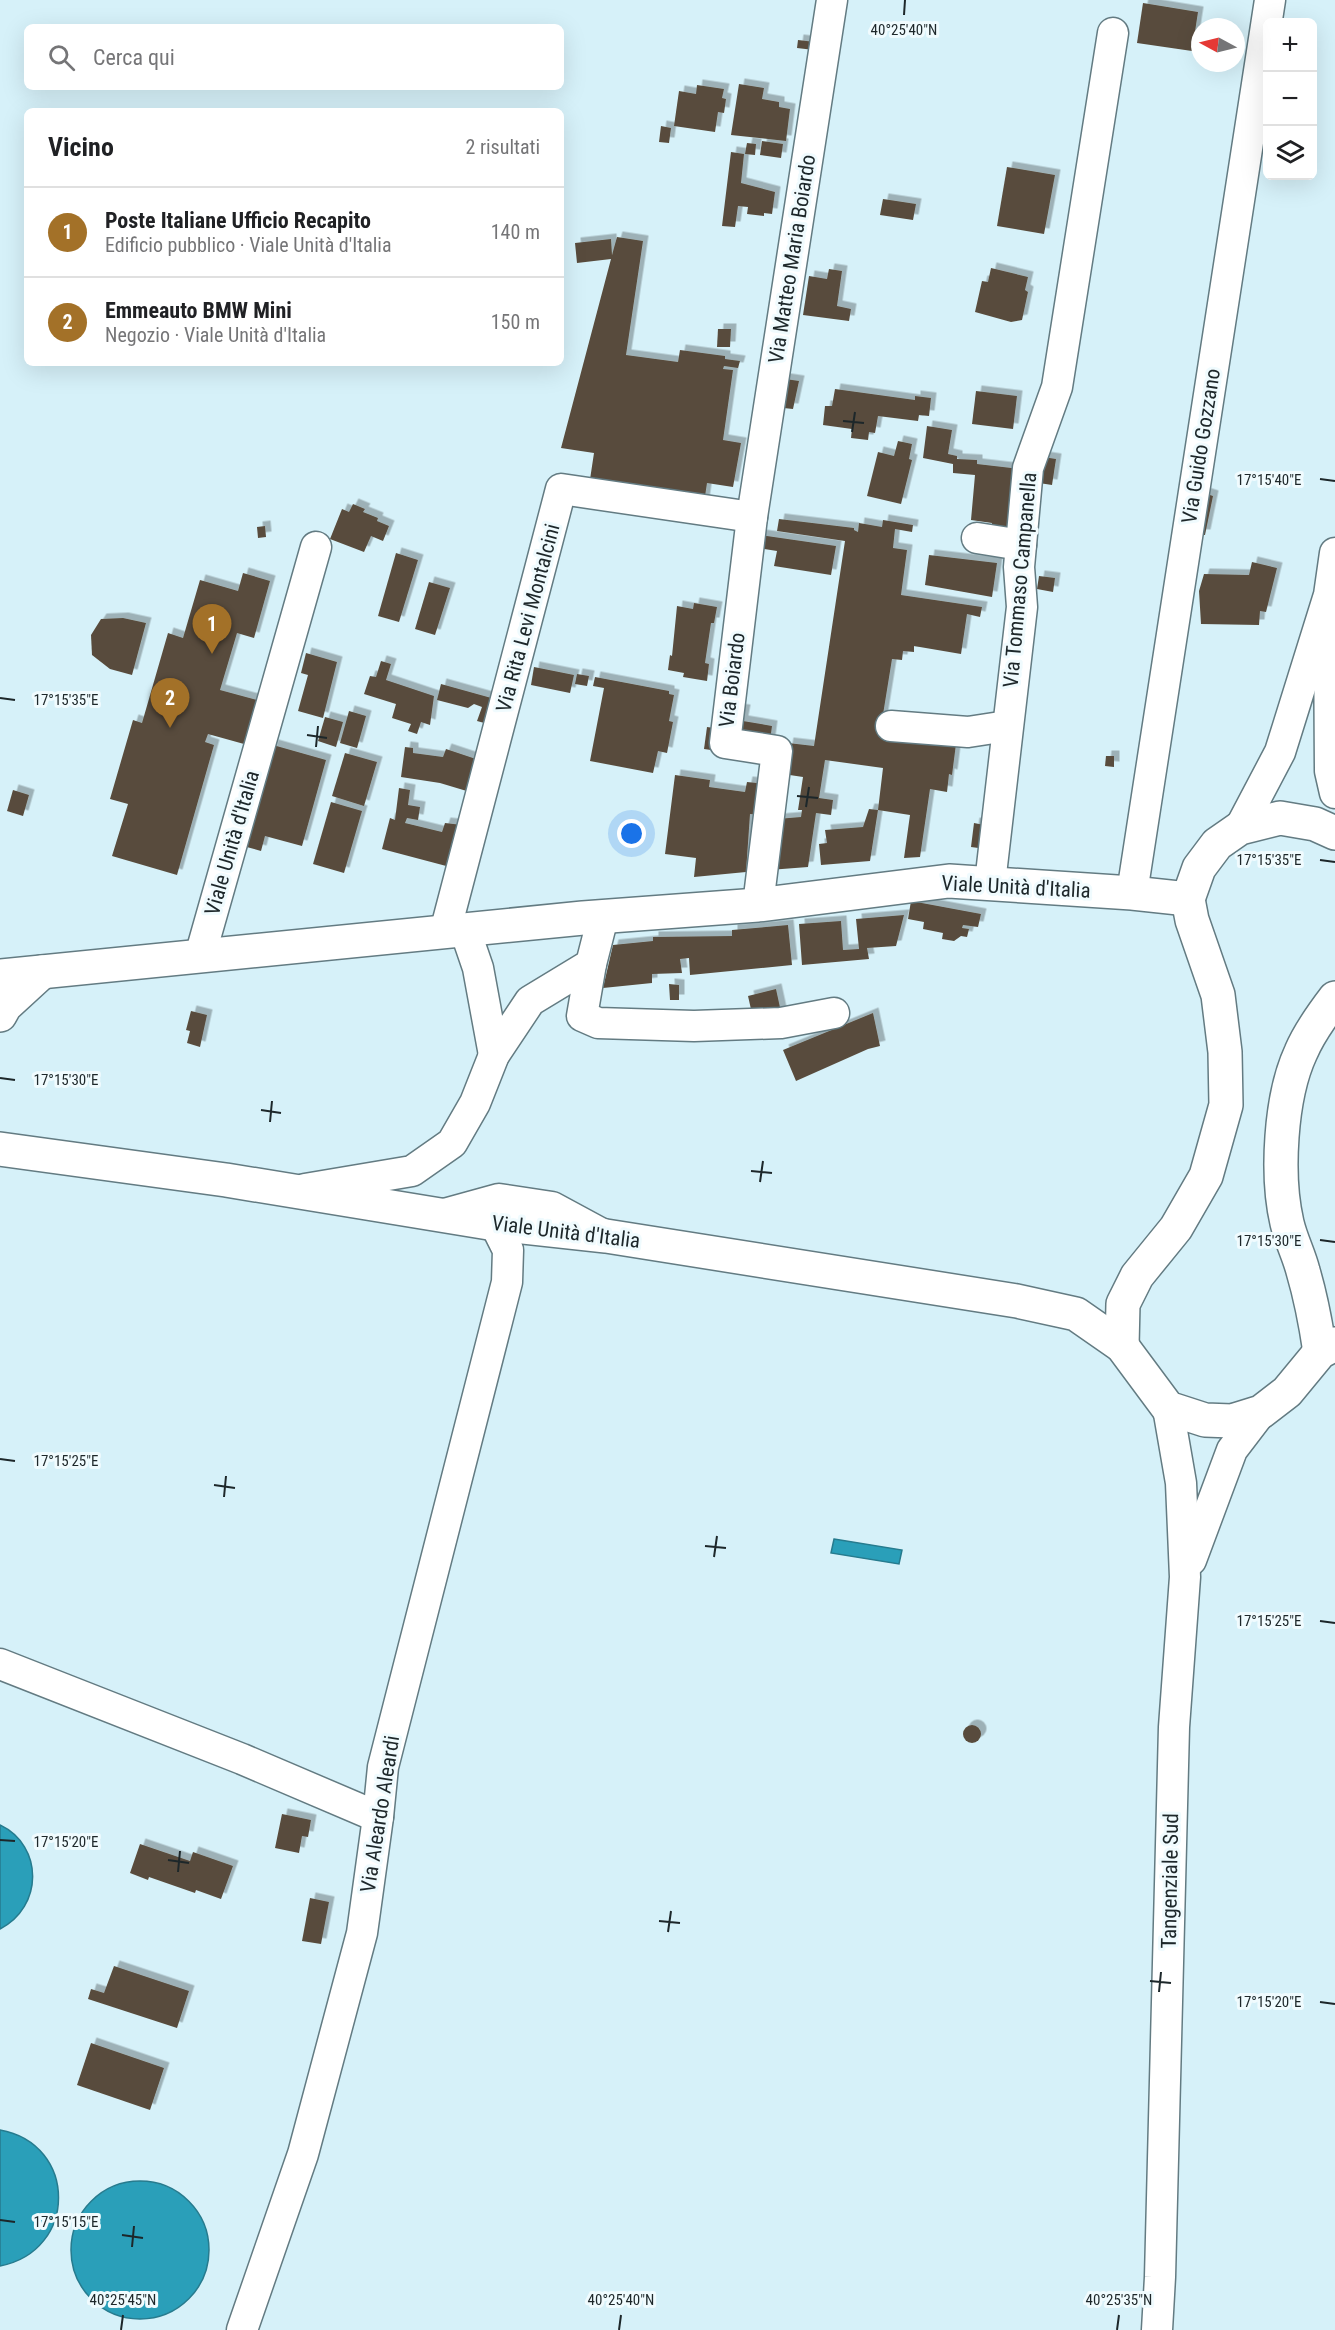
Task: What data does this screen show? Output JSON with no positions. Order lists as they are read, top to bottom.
{
  "streets": {
    "main road": ["Viale Unità d'Italia"],
    "street": [
      "Via Matteo Maria Boiardo",
      "Via Guido Gozzano",
      "Via Tommaso Campanella",
      "Via Rita Levi Montalcini",
      "Via Boiardo",
      "Via Aleardo Aleardi",
      "Tangenziale Sud"
    ]
  },
  "crossings": [
    ["Via Matteo Maria Boiardo", "Via Rita Levi Montalcini"],
    ["Via Matteo Maria Boiardo", "Via Boiardo"],
    ["Via Guido Gozzano", "Viale Unità d'Italia"],
    ["Via Tommaso Campanella", "Viale Unità d'Italia"],
    ["Via Rita Levi Montalcini", "Via Boiardo"],
    ["Via Rita Levi Montalcini", "Viale Unità d'Italia"],
    ["Via Boiardo", "Viale Unità d'Italia"],
    ["Viale Unità d'Italia", "Via Aleardo Aleardi"],
    ["Viale Unità d'Italia", "Tangenziale Sud"]
  ],
  "north": "left",
  "page": {
    "map_buttons": ["+", "−"],
    "search": "Cerca qui",
    "heading": ["Vicino", "2 risultati"],
    "list": [
      {
        "mark": "1",
        "name": "Poste Italiane Ufficio Recapito",
        "note": "Edificio pubblico · Viale Unità d'Italia",
        "value": "140 m"
      },
      {
        "mark": "2",
        "name": "Emmeauto BMW Mini",
        "note": "Negozio · Viale Unità d'Italia",
        "value": "150 m"
      }
    ],
    "pins": ["1", "2"]
  },
  "coordinates": [
    "40°25'40\"N",
    "17°15'40\"E",
    "17°15'35\"E",
    "17°15'30\"E",
    "17°15'25\"E",
    "17°15'20\"E",
    "17°15'15\"E",
    "40°25'45\"N",
    "40°25'35\"N"
  ]
}
